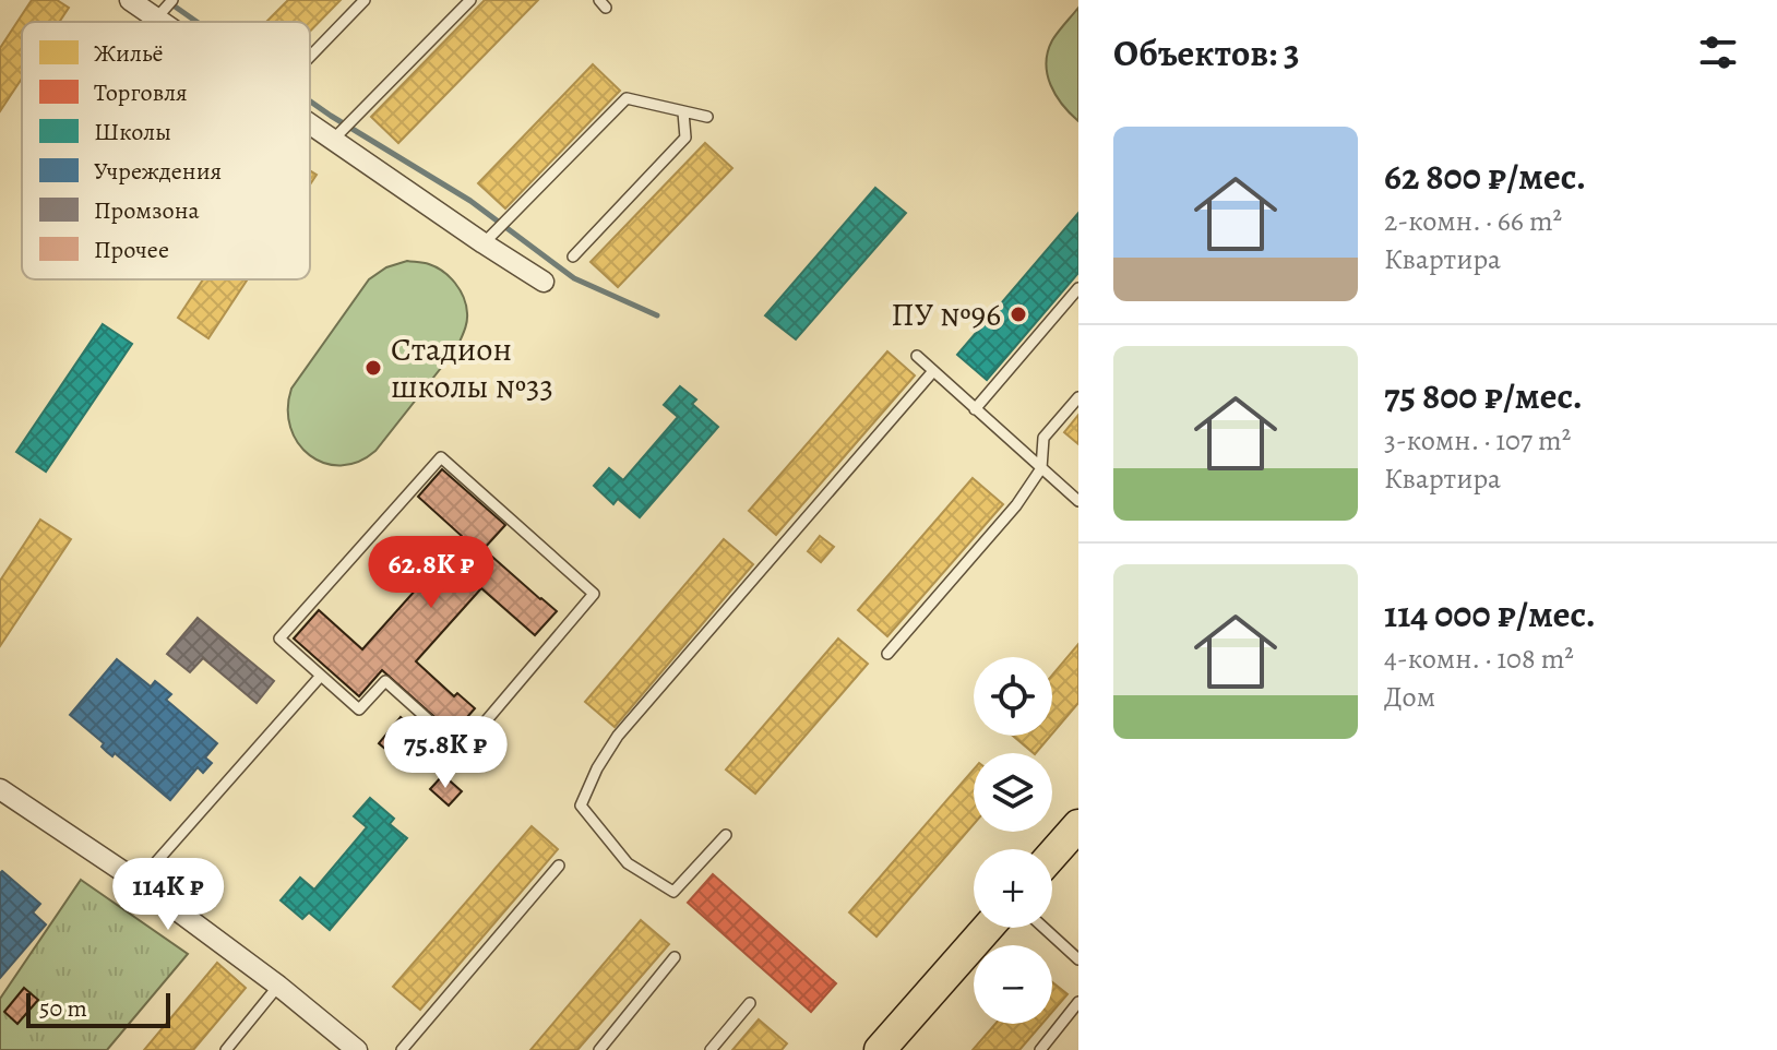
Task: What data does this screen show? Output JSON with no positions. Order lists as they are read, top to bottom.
{
  "places": ["ПУ №96", "Стадион школы №33"],
  "legend": [
    "Жильё",
    "Торговля",
    "Школы",
    "Учреждения",
    "Промзона",
    "Прочее"
  ],
  "scale_bar": "50 m",
  "page": {
    "heading": "Объектов: 3",
    "list": [
      {
        "name": "62 800 ₽/мес.",
        "note": "2-комн. · 66 m² · Квартира"
      },
      {
        "name": "75 800 ₽/мес.",
        "note": "3-комн. · 107 m² · Квартира"
      },
      {
        "name": "114 000 ₽/мес.",
        "note": "4-комн. · 108 m² · Дом"
      }
    ],
    "price": ["62.8K ₽", "75.8K ₽", "114K ₽"],
    "map_buttons": ["+", "−"],
    "scale": "50 m"
  }
}
